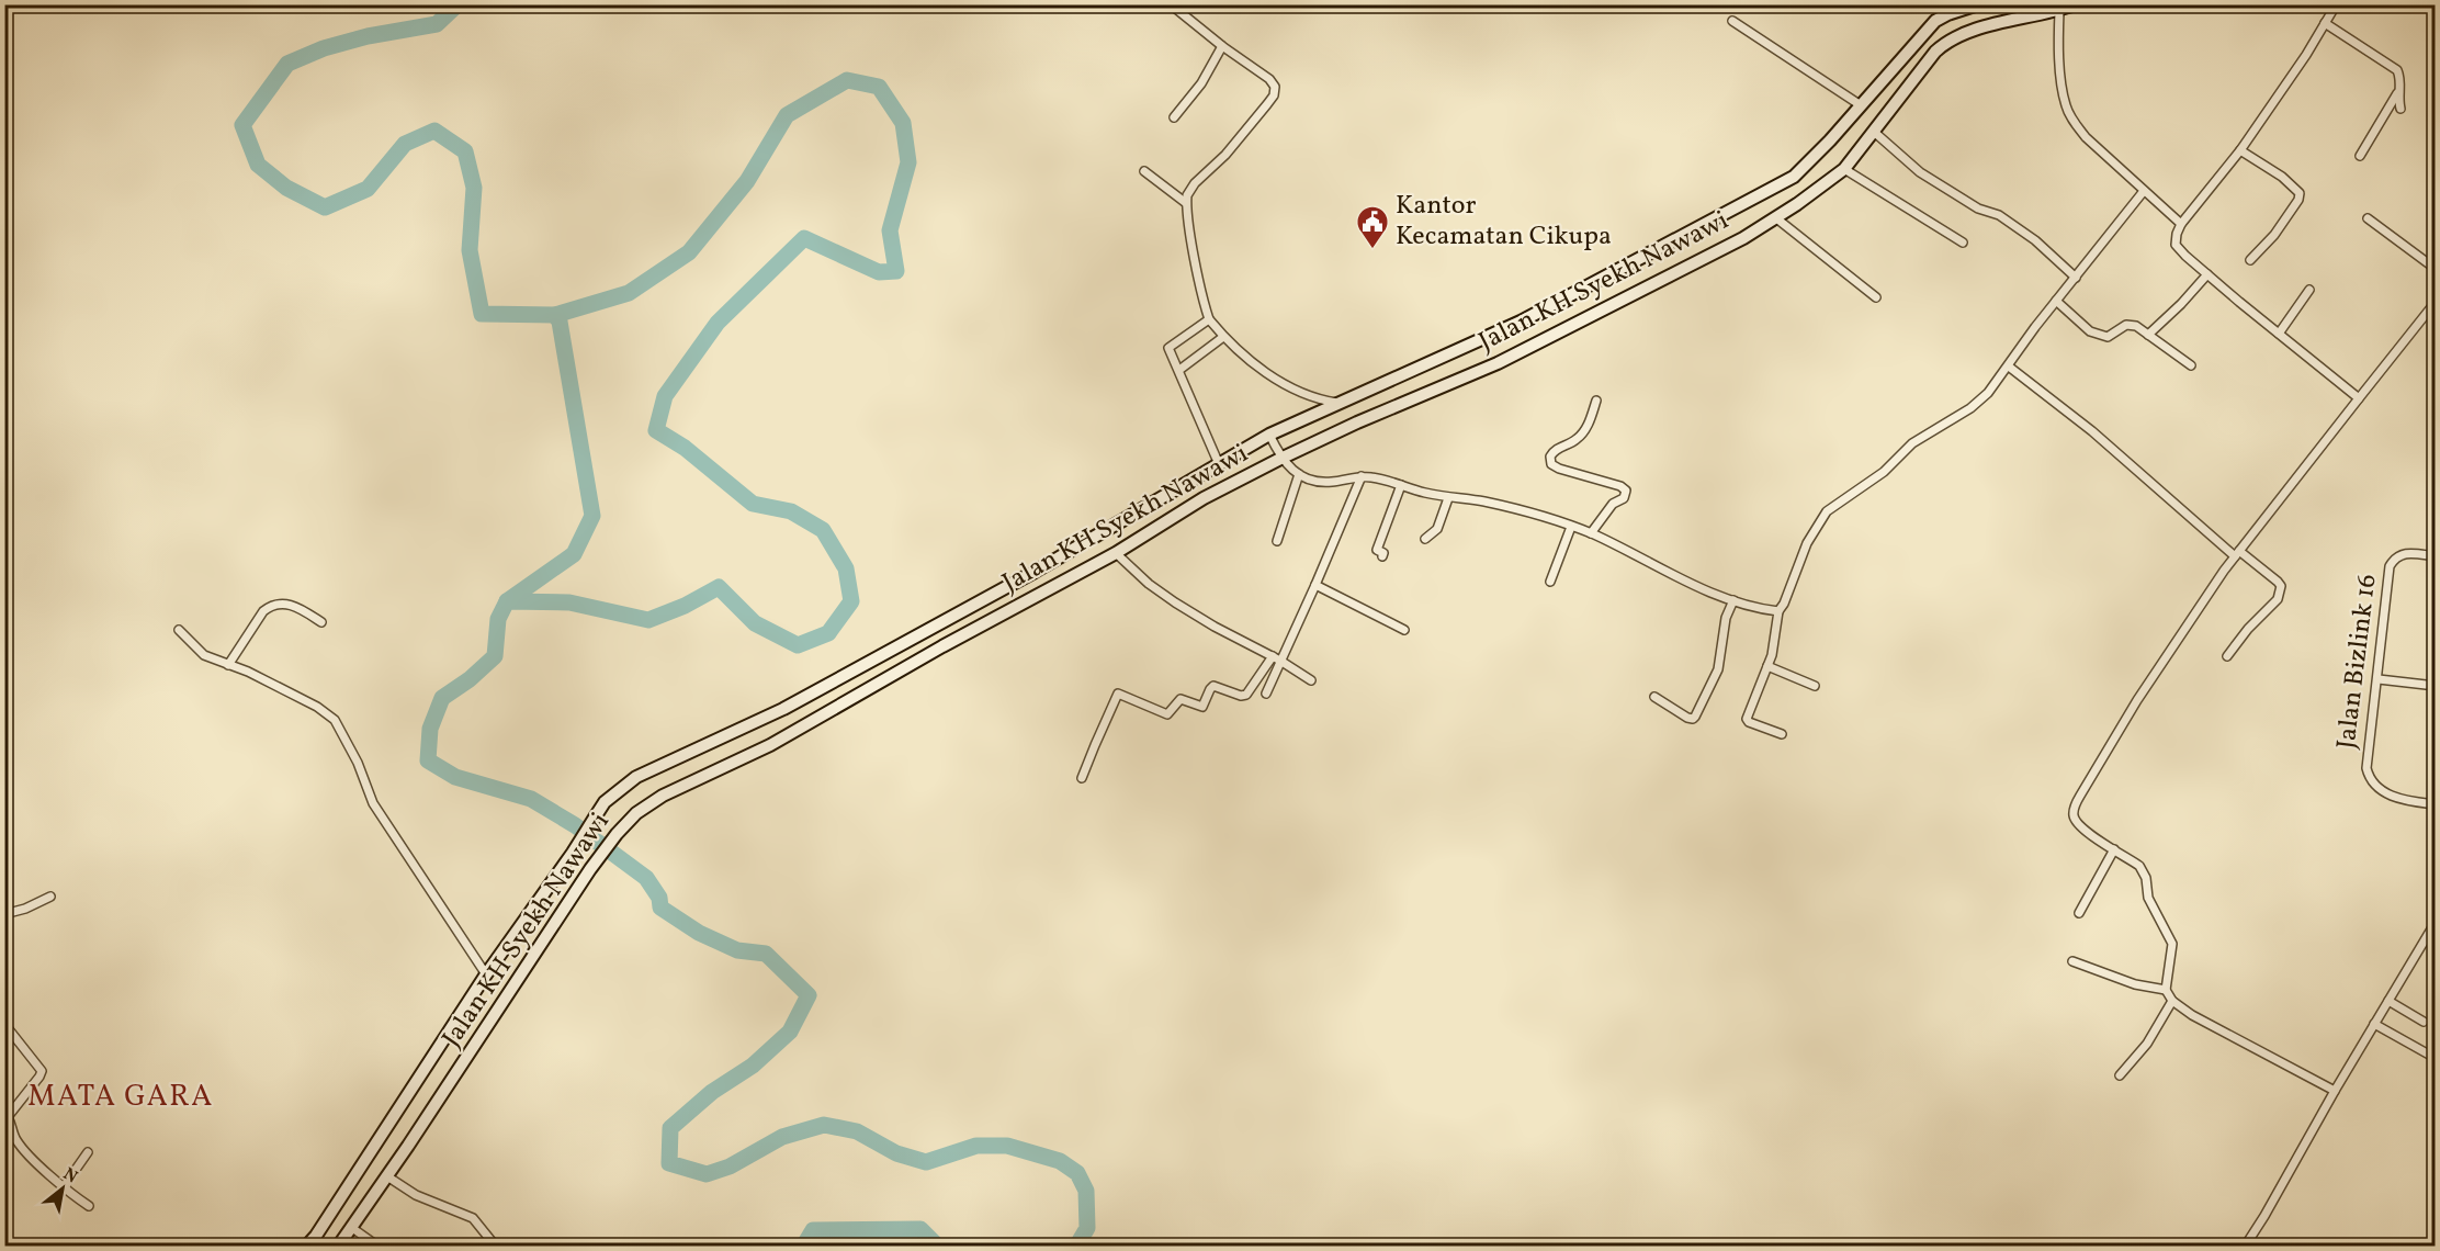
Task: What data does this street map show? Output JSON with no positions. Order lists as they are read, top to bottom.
{
  "streets": {
    "main road": ["Jalan KH Syekh Nawawi"],
    "street": ["Jalan Bizlink 16"]
  },
  "districts": ["MATA GARA"],
  "places": {
    "public building": ["Kantor Kecamatan Cikupa"]
  },
  "north": "top right"
}
